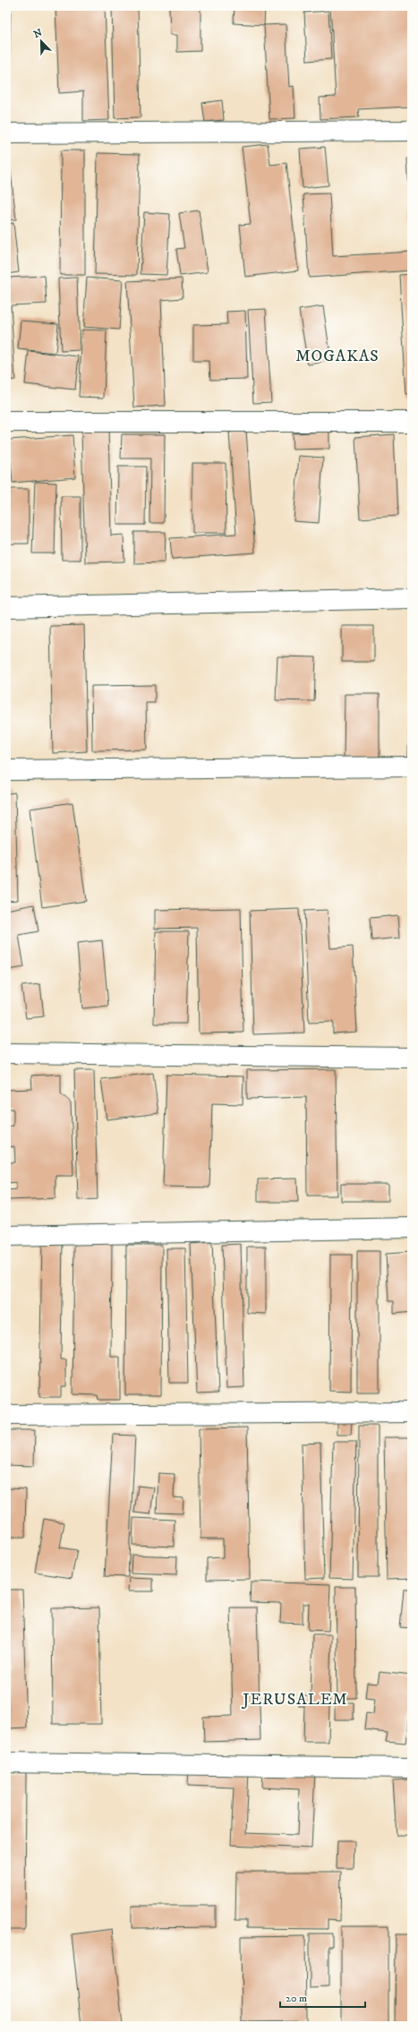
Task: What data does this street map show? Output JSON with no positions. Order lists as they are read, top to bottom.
{
  "districts": ["MOGAKAS", "JERUSALEM"],
  "scale_bar": "20 m",
  "north": "top left"
}
